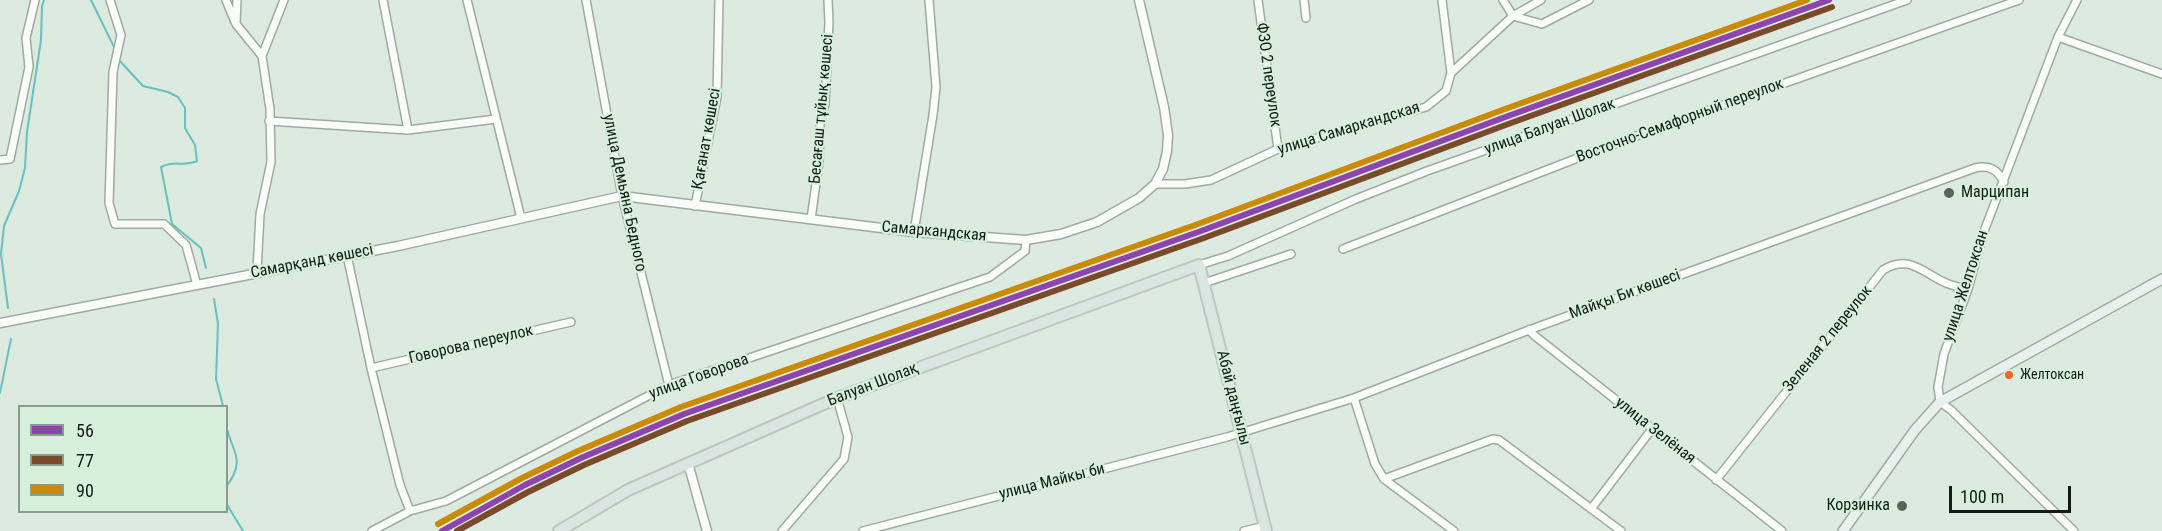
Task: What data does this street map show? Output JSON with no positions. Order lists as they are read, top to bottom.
{
  "streets": {
    "main road": ["Балуан Шолақ", "Абай даңғылы"],
    "street": [
      "ФЗО 2 переулок",
      "Бесағаш тұйық көшесі",
      "Восточно-Семафорный переулок",
      "улица Балуан Шолак",
      "улица Самаркандская",
      "Қағанат көшесі",
      "улица Демьяна Бедного",
      "Самаркандская",
      "Самарқанд көшесі",
      "улица Желтоксан",
      "Майқы Би көшесі",
      "Зеленая 2 переулок",
      "Говорова переулок",
      "улица Говорова",
      "улица Зелёная",
      "улица Майкы би"
    ]
  },
  "crossings": [
    ["ФЗО 2 переулок", "улица Самаркандская"],
    ["Бесағаш тұйық көшесі", "Самаркандская"],
    ["улица Балуан Шолак", "Балуан Шолақ"],
    ["улица Балуан Шолак", "Абай даңғылы"],
    ["улица Самаркандская", "Самаркандская"],
    ["Қағанат көшесі", "Самаркандская"],
    ["улица Демьяна Бедного", "Самаркандская"],
    ["улица Демьяна Бедного", "Самарқанд көшесі"],
    ["улица Демьяна Бедного", "улица Говорова"],
    ["Самаркандская", "Самарқанд көшесі"],
    ["Самаркандская", "улица Говорова"],
    ["улица Желтоксан", "Майқы Би көшесі"],
    ["улица Желтоксан", "Зеленая 2 переулок"],
    ["Майқы Би көшесі", "Абай даңғылы"],
    ["Майқы Би көшесі", "улица Зелёная"],
    ["Майқы Би көшесі", "улица Майкы би"],
    ["Зеленая 2 переулок", "улица Зелёная"],
    ["Балуан Шолақ", "Абай даңғылы"],
    ["Абай даңғылы", "улица Майкы би"]
  ],
  "places": ["Марципан", "Желтоксан", "Корзинка"],
  "lines": ["transit line 56", "transit line 90", "transit line 77"],
  "legend": ["56", "77", "90"],
  "scale_bar": "100 m"
}
